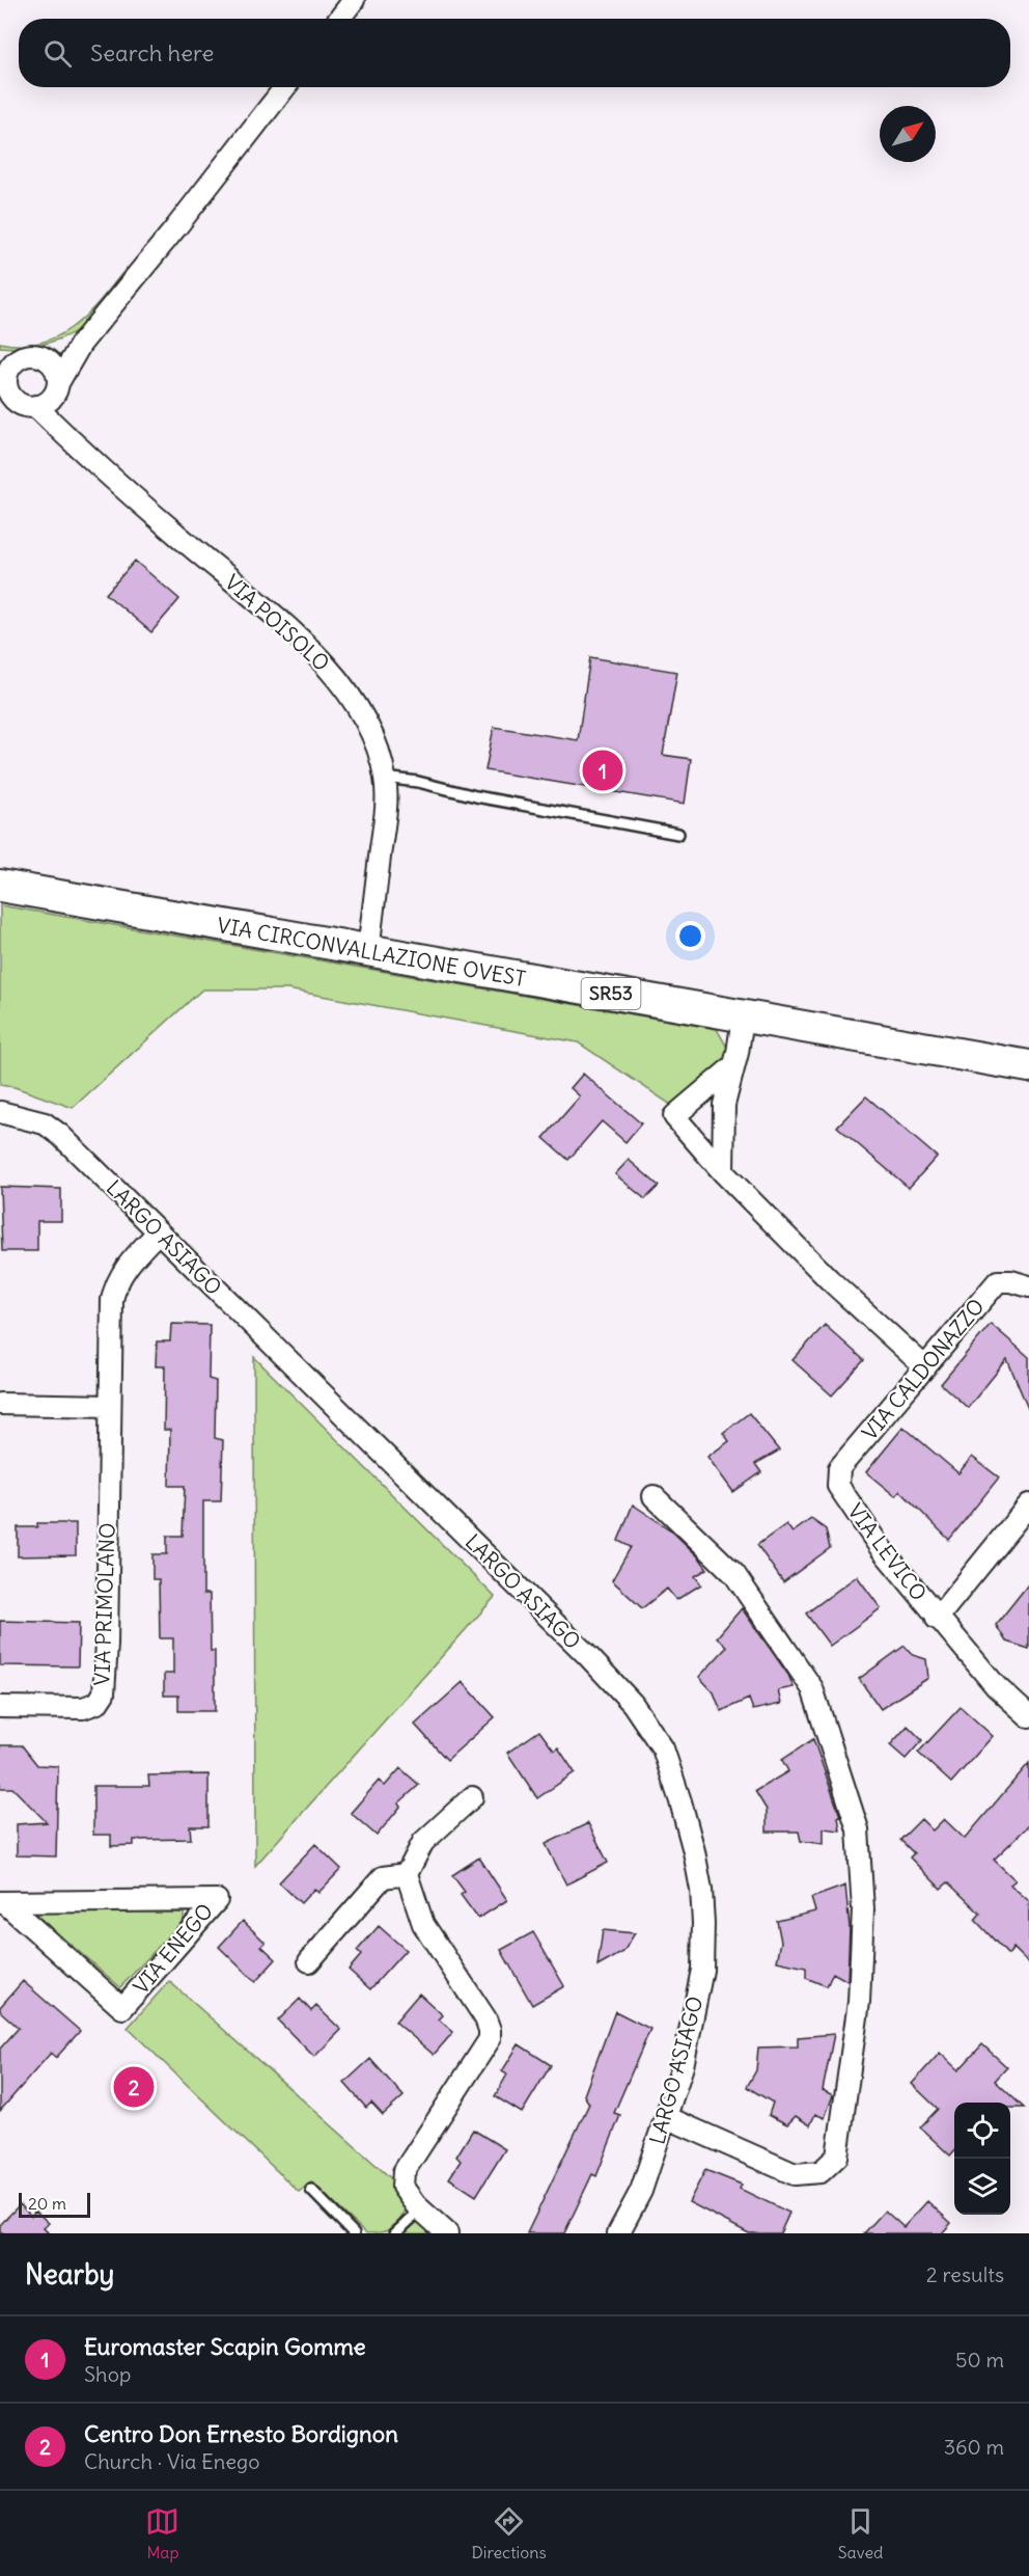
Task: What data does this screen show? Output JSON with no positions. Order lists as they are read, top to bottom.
{
  "streets": {
    "main road": ["VIA CIRCONVALLAZIONE OVEST", "SR53"],
    "street": [
      "VIA POISOLO",
      "LARGO ASIAGO",
      "VIA CALDONAZZO",
      "VIA LEVICO",
      "VIA PRIMOLANO",
      "VIA ENEGO"
    ]
  },
  "crossings": [
    ["VIA POISOLO", "VIA CIRCONVALLAZIONE OVEST"],
    ["LARGO ASIAGO", "VIA PRIMOLANO"],
    ["VIA CALDONAZZO", "VIA LEVICO"]
  ],
  "scale_bar": "20 m",
  "north": "top right",
  "page": {
    "search": "Search here",
    "pins": ["1", "2"],
    "scale": "20 m",
    "heading": ["Nearby", "2 results"],
    "list": [
      {
        "mark": "1",
        "name": "Euromaster Scapin Gomme",
        "note": "Shop",
        "value": "50 m"
      },
      {
        "mark": "2",
        "name": "Centro Don Ernesto Bordignon",
        "note": "Church · Via Enego",
        "value": "360 m"
      }
    ],
    "nav": ["Map", "Directions", "Saved"]
  }
}
